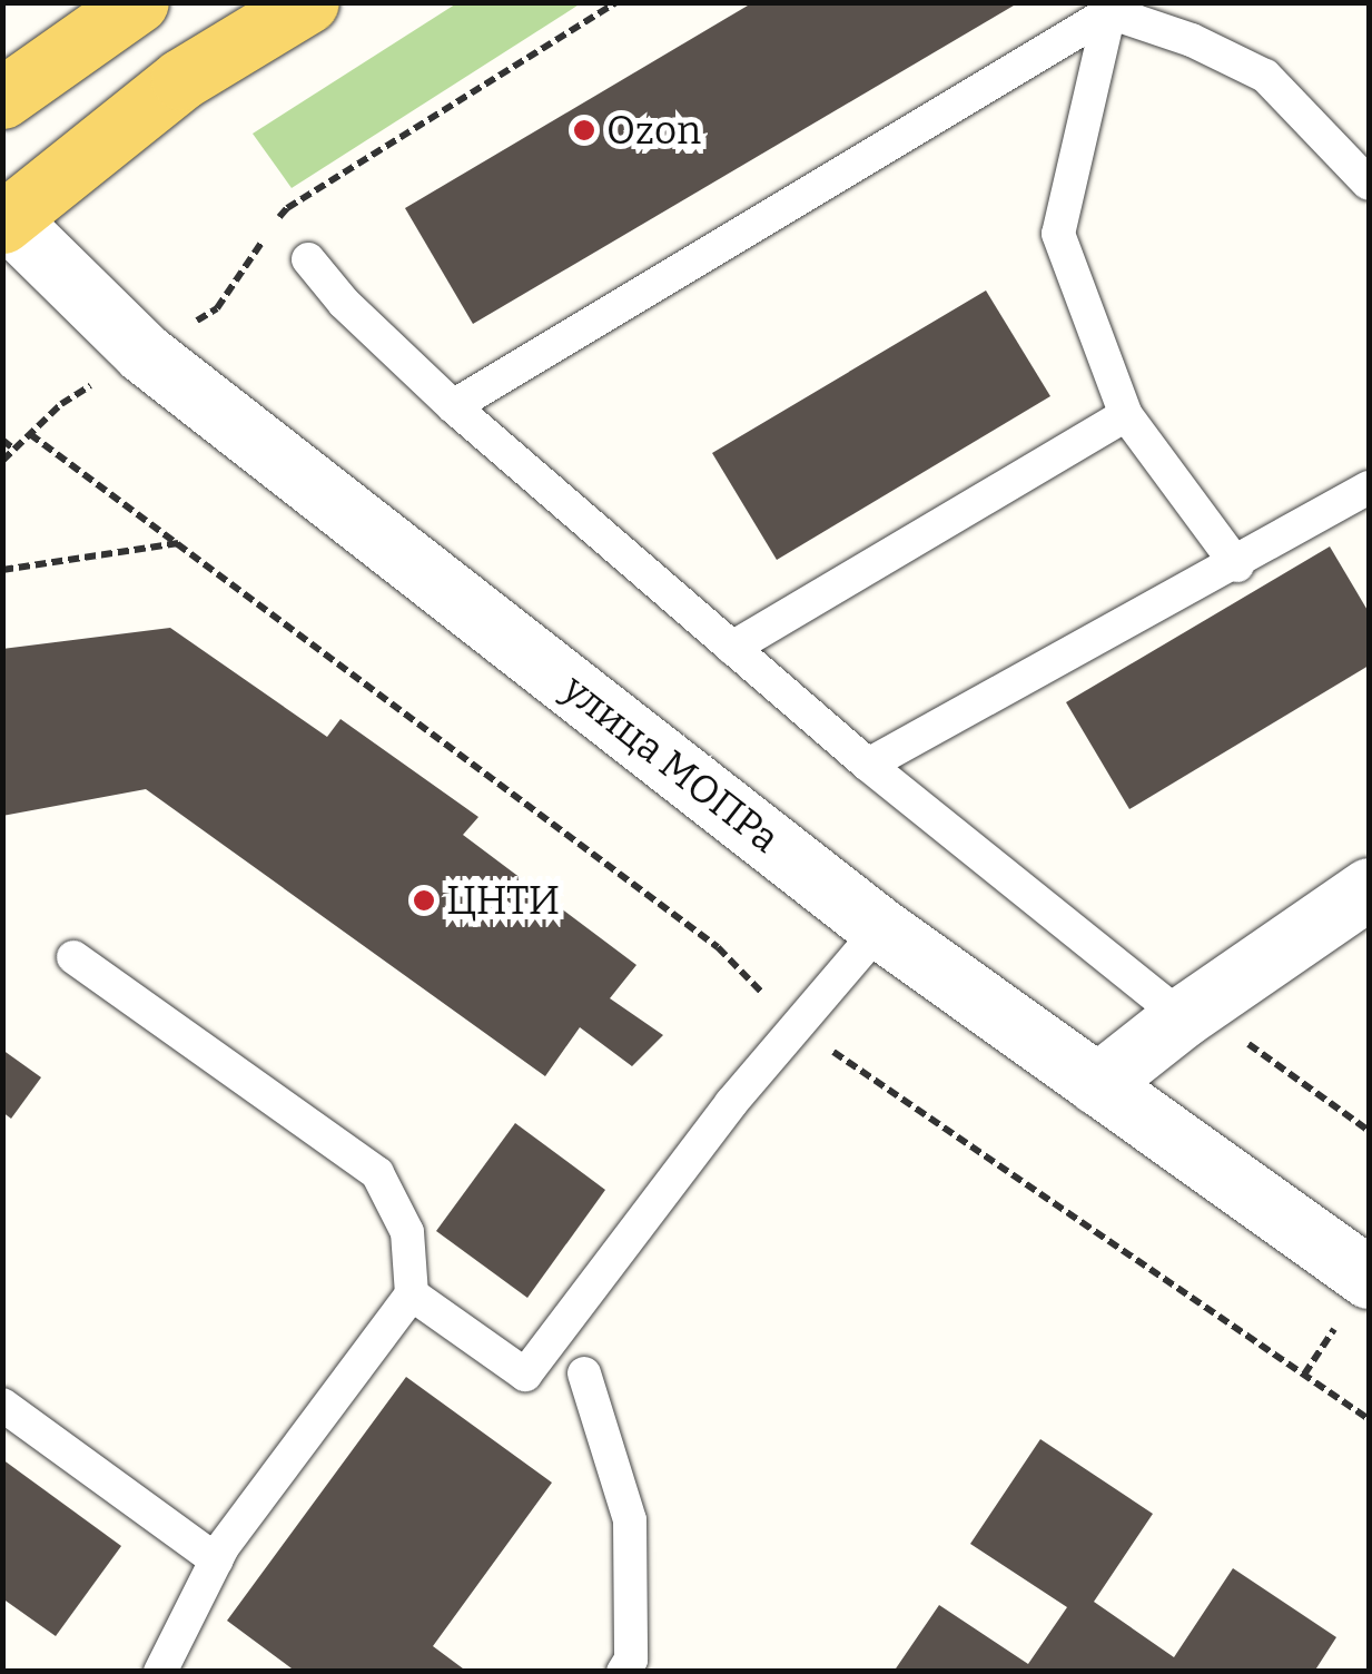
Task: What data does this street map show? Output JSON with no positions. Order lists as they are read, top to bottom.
{
  "streets": {
    "street": ["улица МОПРа"]
  },
  "places": ["Ozon", "ЦНТИ"]
}
